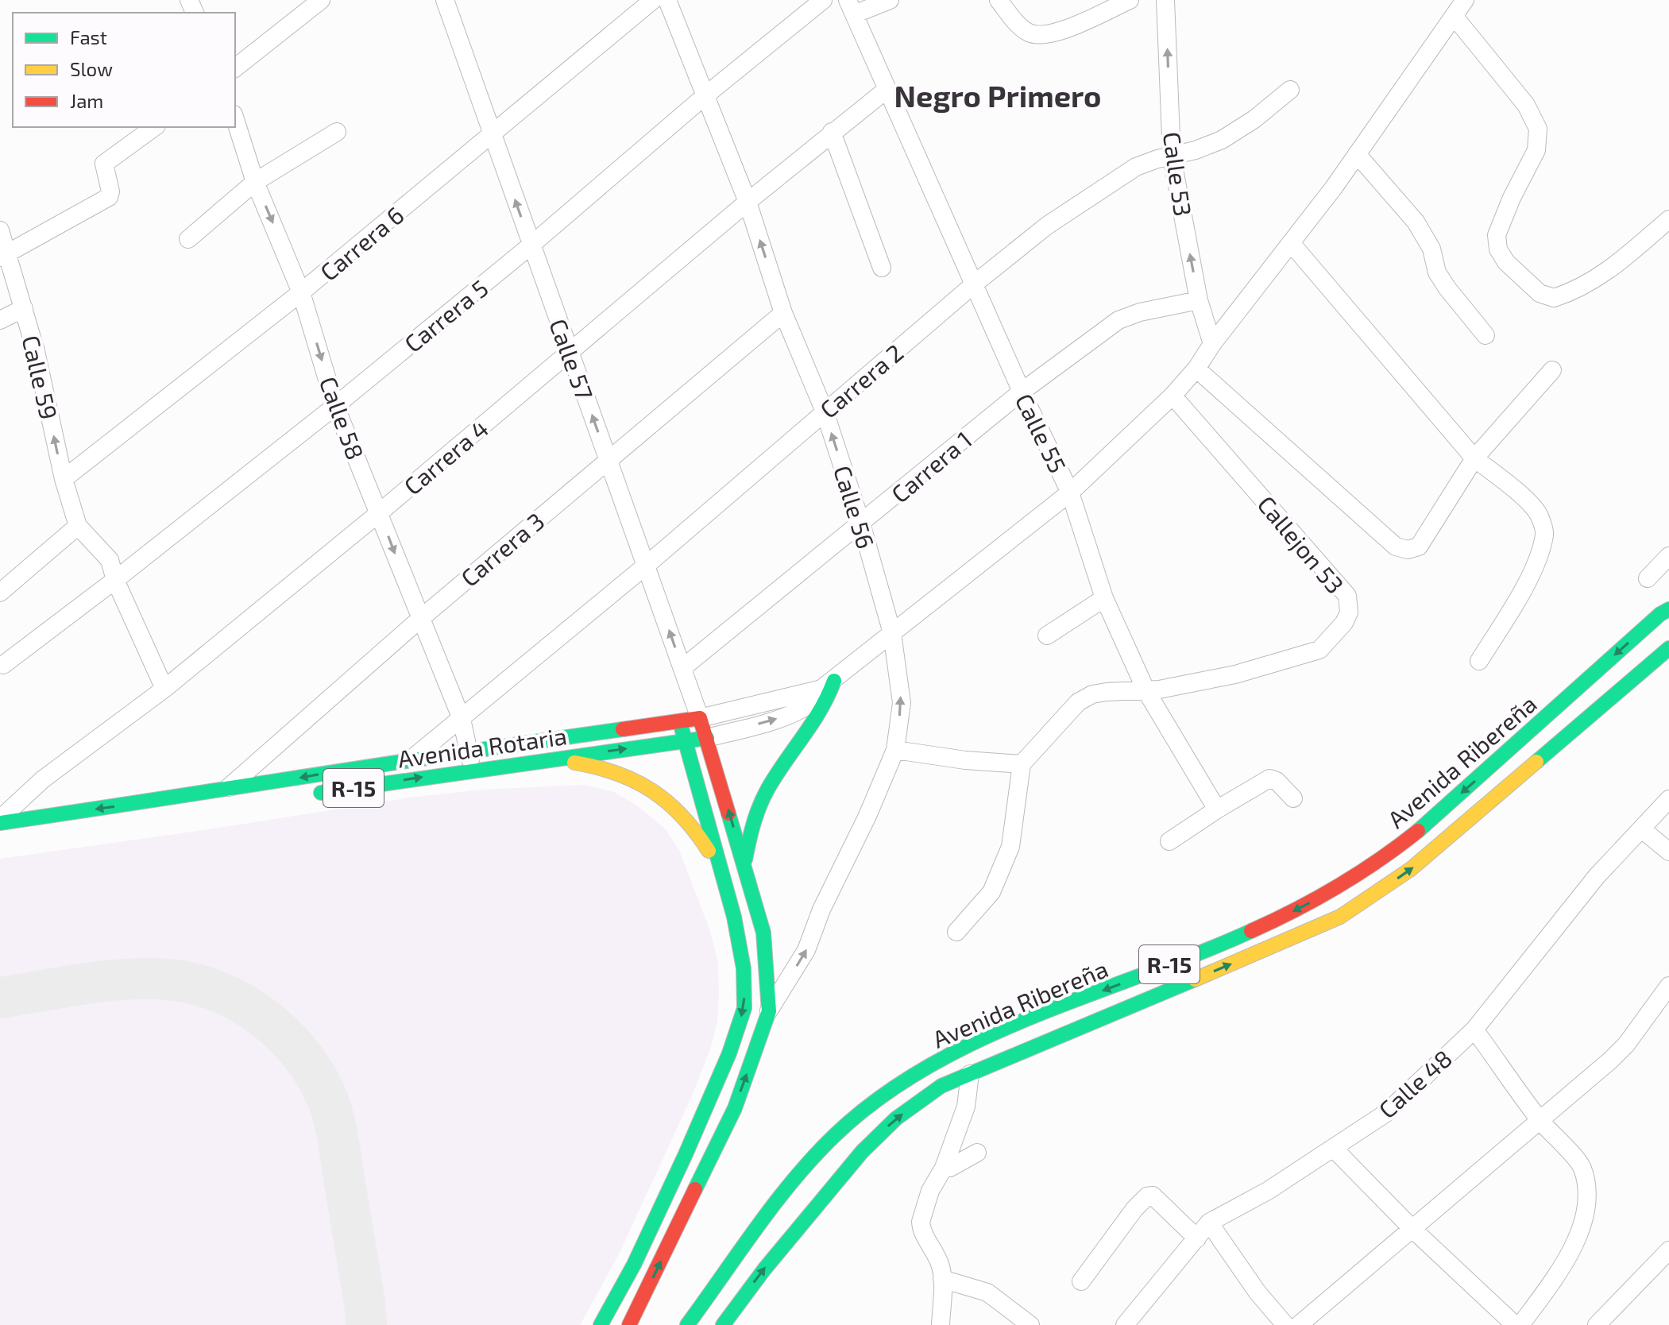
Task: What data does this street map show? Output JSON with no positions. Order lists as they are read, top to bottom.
{
  "streets": {
    "main road": ["Avenida Rotaria", "Avenida Ribereña", "R-15"],
    "street": [
      "Calle 53",
      "Carrera 6",
      "Carrera 5",
      "Calle 57",
      "Calle 59",
      "Carrera 2",
      "Calle 58",
      "Calle 55",
      "Carrera 4",
      "Carrera 1",
      "Calle 56",
      "Callejon 53",
      "Carrera 3",
      "Calle 48"
    ]
  },
  "crossings": [
    ["Calle 53", "Carrera 2"],
    ["Calle 53", "Carrera 1"],
    ["Carrera 6", "Calle 57"],
    ["Carrera 6", "Calle 59"],
    ["Carrera 6", "Calle 58"],
    ["Carrera 5", "Calle 57"],
    ["Carrera 5", "Calle 58"],
    ["Carrera 5", "Calle 56"],
    ["Calle 57", "Carrera 2"],
    ["Calle 57", "Carrera 4"],
    ["Calle 57", "Carrera 1"],
    ["Calle 57", "Carrera 3"],
    ["Calle 57", "Avenida Rotaria"],
    ["Carrera 2", "Calle 58"],
    ["Carrera 2", "Calle 55"],
    ["Carrera 2", "Calle 56"],
    ["Carrera 2", "Avenida Rotaria"],
    ["Calle 58", "Carrera 4"],
    ["Calle 58", "Carrera 3"],
    ["Calle 58", "Avenida Rotaria"],
    ["Calle 55", "Carrera 4"],
    ["Calle 55", "Carrera 1"],
    ["Calle 55", "Callejon 53"],
    ["Carrera 4", "Calle 56"],
    ["Carrera 4", "Avenida Rotaria"],
    ["Carrera 1", "Calle 56"],
    ["Calle 56", "Carrera 3"],
    ["Carrera 3", "Avenida Rotaria"]
  ],
  "one_way": [
    "Calle 53",
    "Calle 57",
    "Calle 59",
    "Calle 58"
  ],
  "districts": ["Negro Primero"],
  "legend": ["Fast", "Slow", "Jam"]
}
